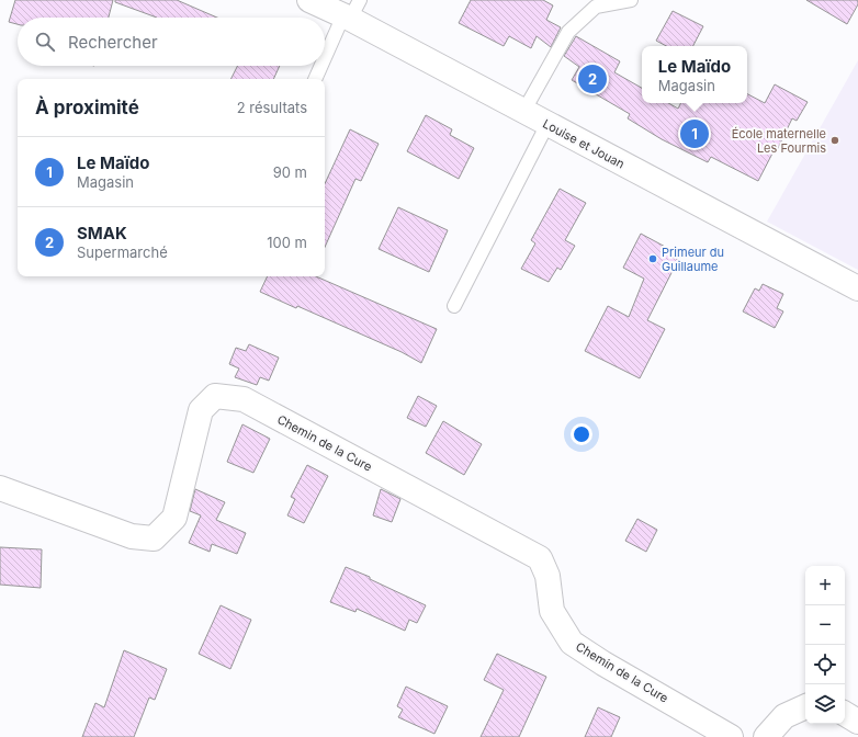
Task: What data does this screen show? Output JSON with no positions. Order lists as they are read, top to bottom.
{
  "streets": {
    "street": ["Louise et Jouan", "Chemin de la Cure"]
  },
  "places": ["École maternelle Les Fourmis", "Primeur du Guillaume"],
  "page": {
    "search": "Rechercher",
    "popup": ["Le Maïdo", "Magasin"],
    "pins": ["2", "1"],
    "heading": ["À proximité", "2 résultats"],
    "list": [
      {
        "mark": "1",
        "name": "Le Maïdo",
        "note": "Magasin",
        "value": "90 m"
      },
      {
        "mark": "2",
        "name": "SMAK",
        "note": "Supermarché",
        "value": "100 m"
      }
    ],
    "map_buttons": ["+", "−"]
  }
}
